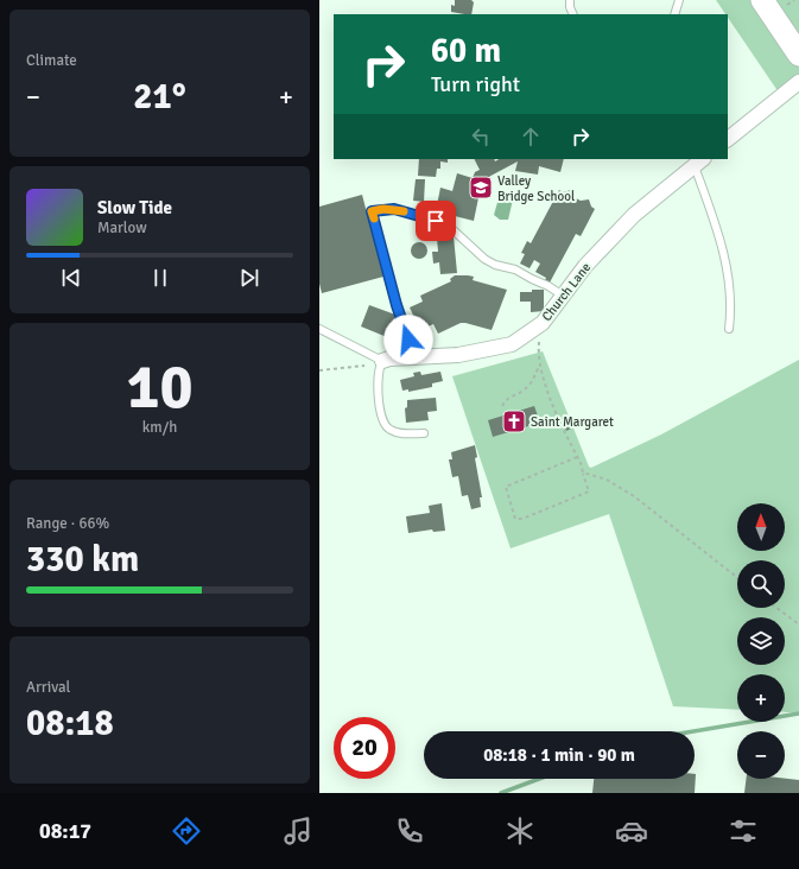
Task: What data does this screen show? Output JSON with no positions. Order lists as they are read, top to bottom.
{
  "streets": {
    "street": ["Church Lane"]
  },
  "places": {
    "school or university": ["Valley Bridge School"],
    "church": ["Saint Margaret"]
  },
  "north": "top",
  "page": {
    "tile": [
      "Climate",
      ["10", "km/h"],
      ["Range · 66%", "330 km"],
      ["Arrival", "08:18"]
    ],
    "turn": ["60 m", "Turn right"],
    "heat": ["−", "21°", "+"],
    "song": ["Slow Tide", "Marlow"],
    "map_buttons": ["+", "−"],
    "limit": "20",
    "trip": "08:18 · 1 min · 90 m",
    "tabs": "08:17"
  }
}
